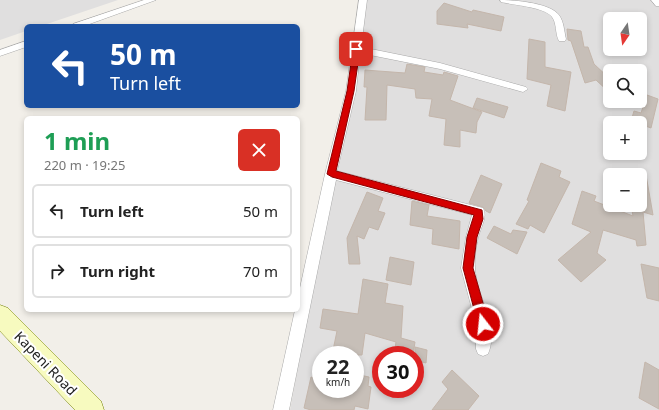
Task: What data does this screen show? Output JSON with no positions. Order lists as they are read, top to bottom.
{
  "streets": {
    "main road": ["Kapeni Road"]
  },
  "north": "bottom",
  "page": {
    "map_buttons": ["+", "−"],
    "turn": ["50 m", "Turn left"],
    "heading": ["1 min", "220 m · 19:25"],
    "list": [
      {
        "name": "Turn left",
        "value": "50 m"
      },
      {
        "name": "Turn right",
        "value": "70 m"
      }
    ],
    "speed": "22 km/h",
    "limit": "30"
  }
}
